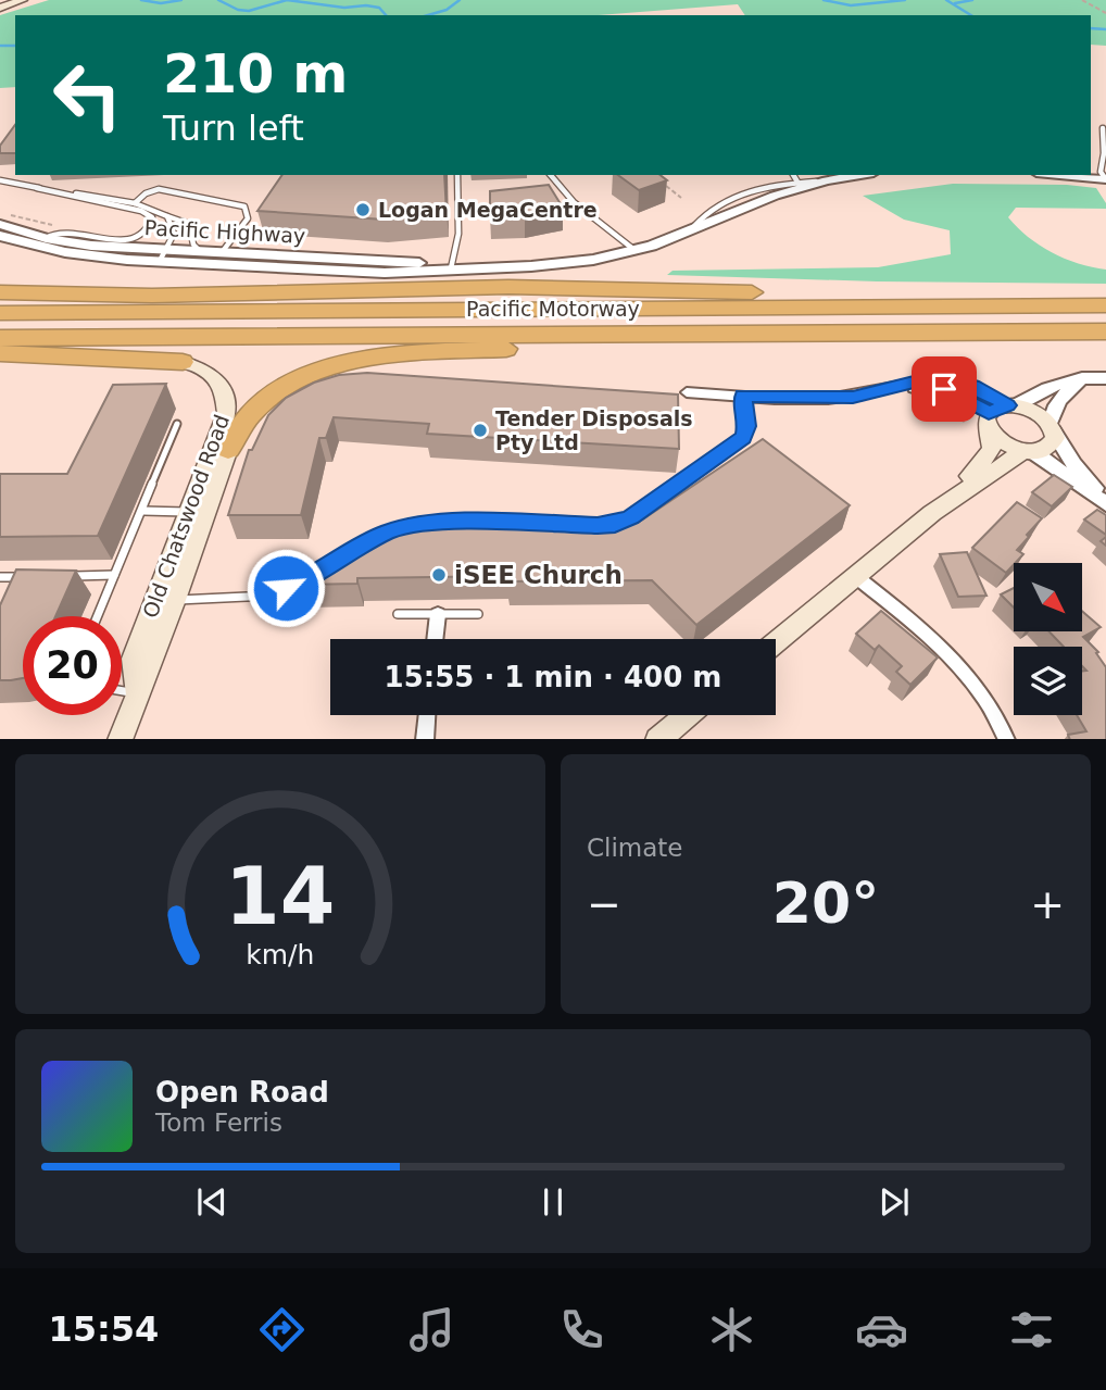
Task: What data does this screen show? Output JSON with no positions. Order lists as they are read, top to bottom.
{
  "streets": {
    "highway": ["Pacific Motorway"],
    "main road": ["Old Chatswood Road"],
    "street": ["Pacific Highway"]
  },
  "places": ["Logan MegaCentre", "Tender Disposals Pty Ltd", "iSEE Church"],
  "north": "bottom right",
  "page": {
    "turn": ["210 m", "Turn left"],
    "limit": "20",
    "trip": "15:55 · 1 min · 400 m",
    "tile": "Climate",
    "heat": ["−", "20°", "+"],
    "song": ["Open Road", "Tom Ferris"],
    "tabs": "15:54",
    "gauge": ["14", "km/h"]
  }
}
